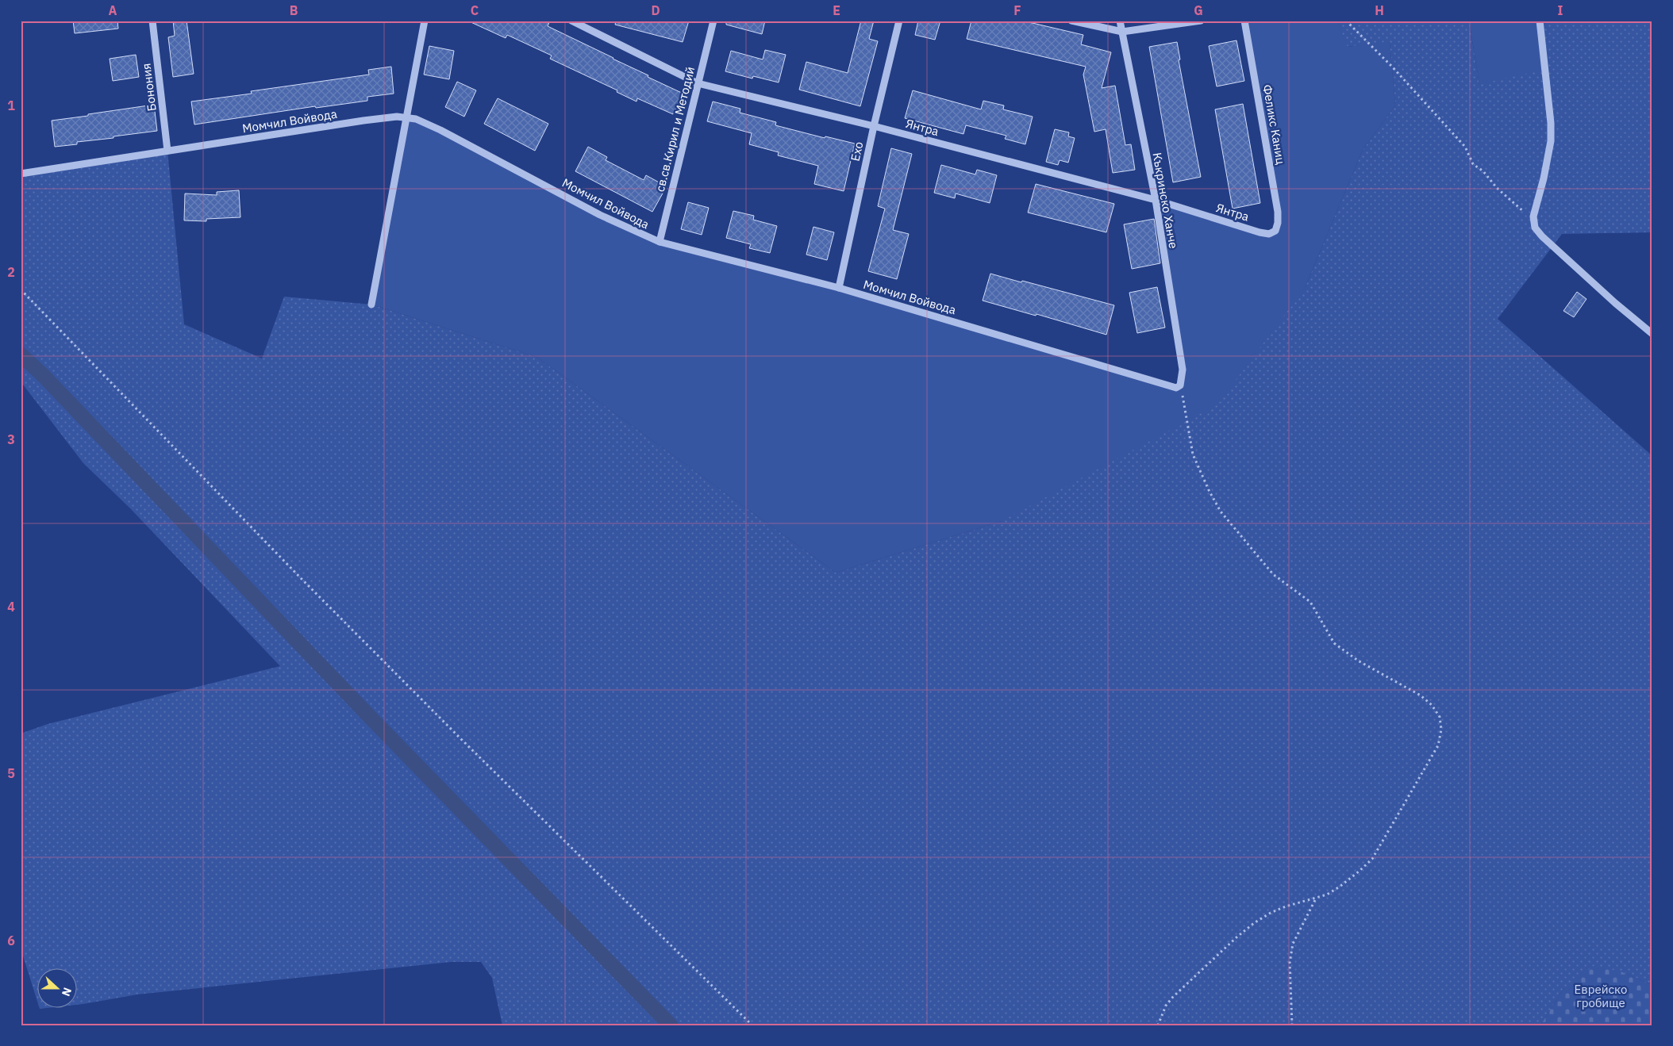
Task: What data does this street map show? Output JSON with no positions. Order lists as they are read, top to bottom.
{
  "streets": {
    "street": [
      "Бонония",
      "Момчил Войвода",
      "Феликс Каниц",
      "Янтра",
      "св.св.Кирил и Методий",
      "Ехо",
      "Къкринско Ханче"
    ]
  },
  "crossings": [
    ["Бонония", "Момчил Войвода"],
    ["Момчил Войвода", "св.св.Кирил и Методий"],
    ["Момчил Войвода", "Ехо"],
    ["Момчил Войвода", "Къкринско Ханче"],
    ["Феликс Каниц", "Янтра"],
    ["Янтра", "св.св.Кирил и Методий"],
    ["Янтра", "Ехо"],
    ["Янтра", "Къкринско Ханче"]
  ],
  "parks": ["Еврейско гробище"],
  "north": "right",
  "grid": {
    "columns": [
      "A",
      "B",
      "C",
      "D",
      "E",
      "F",
      "G",
      "H",
      "I"
    ],
    "rows": [
      "1",
      "2",
      "3",
      "4",
      "5",
      "6"
    ]
  }
}
